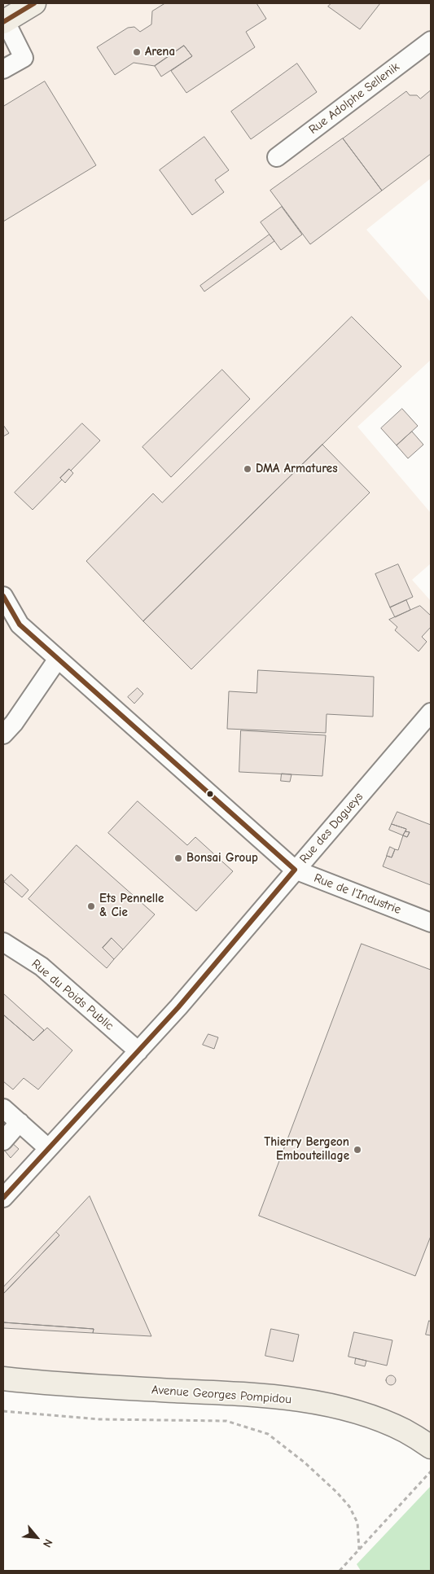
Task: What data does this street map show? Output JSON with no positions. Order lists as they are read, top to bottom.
{
  "streets": {
    "main road": ["Avenue Georges Pompidou"],
    "street": [
      "Rue Adolphe Sellenik",
      "Rue des Dagueys",
      "Rue de l'Industrie",
      "Rue du Poids Public"
    ]
  },
  "crossings": [
    ["Rue des Dagueys", "Rue de l'Industrie"],
    ["Rue des Dagueys", "Rue du Poids Public"]
  ],
  "places": [
    "Arena",
    "DMA Armatures",
    "Bonsai Group",
    "Ets Pennelle & Cie",
    "Thierry Bergeon Embouteillage"
  ],
  "north": "bottom right"
}
